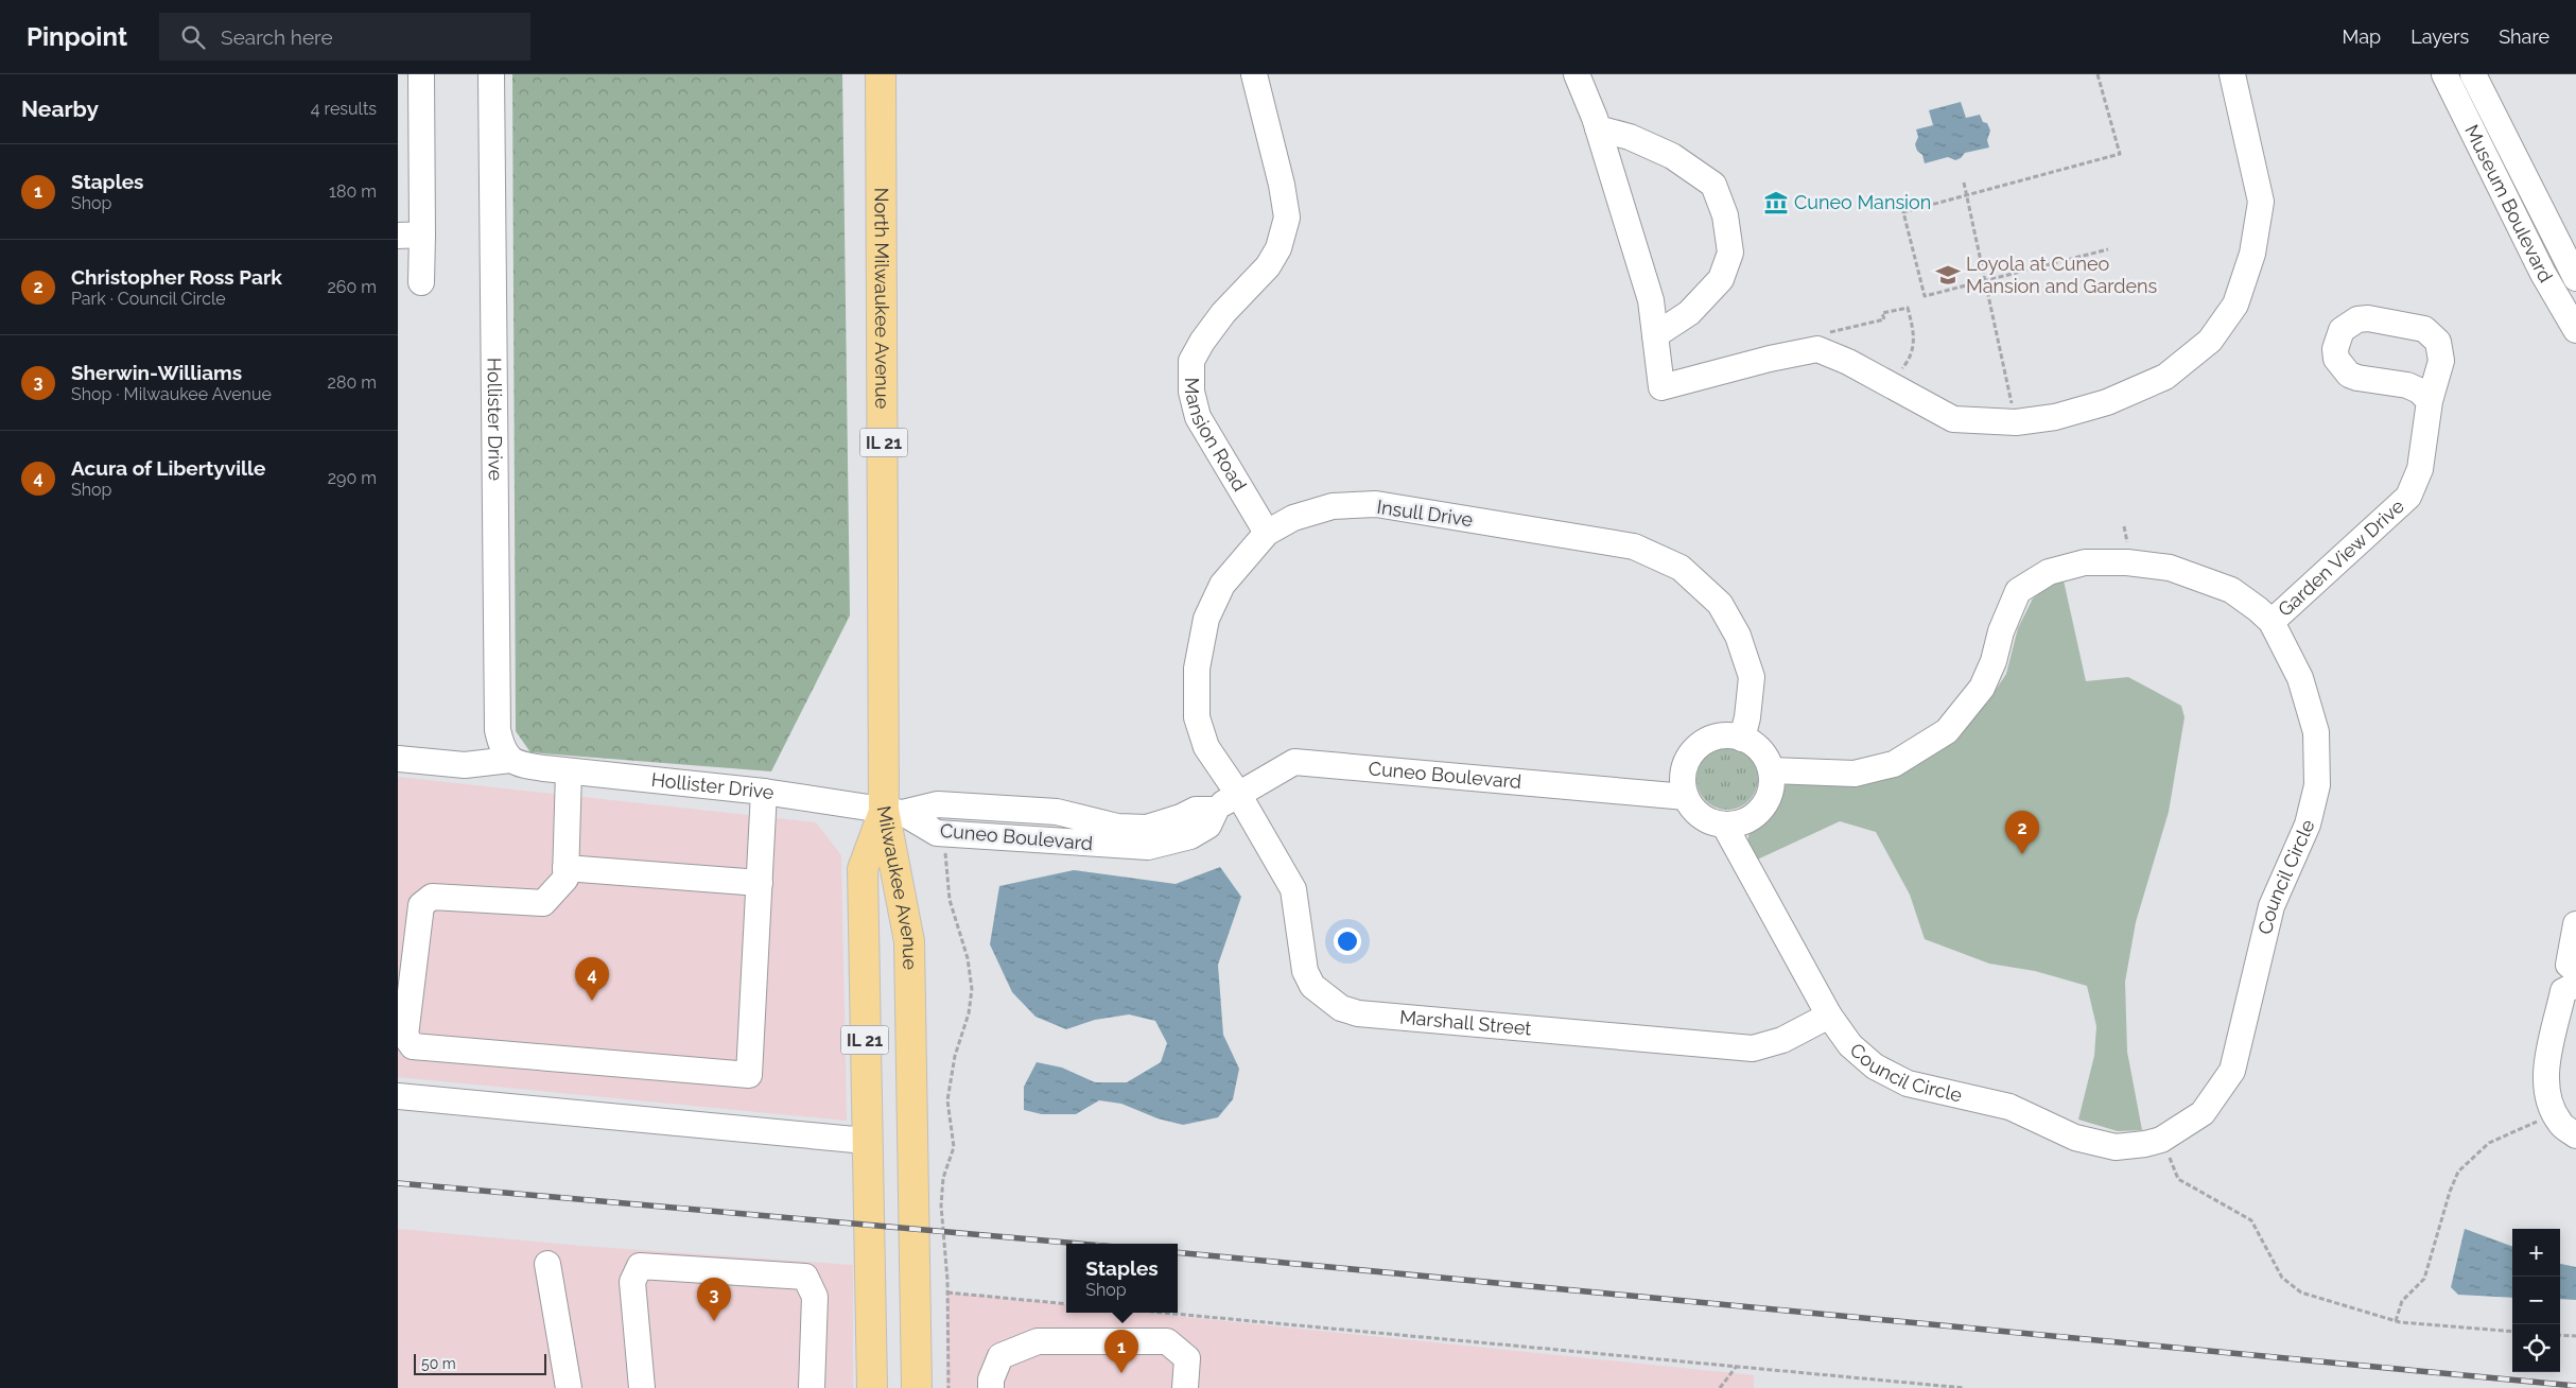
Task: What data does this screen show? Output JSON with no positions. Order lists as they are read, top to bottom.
{
  "streets": {
    "main road": ["North Milwaukee Avenue", "IL 21", "Milwaukee Avenue"],
    "street": [
      "Museum Boulevard",
      "Hollister Drive",
      "Mansion Road",
      "Insull Drive",
      "Garden View Drive",
      "Cuneo Boulevard",
      "Council Circle",
      "Marshall Street"
    ]
  },
  "crossings": [
    ["North Milwaukee Avenue", "Hollister Drive"],
    ["North Milwaukee Avenue", "Cuneo Boulevard"],
    ["North Milwaukee Avenue", "Milwaukee Avenue"],
    ["Hollister Drive", "Cuneo Boulevard"],
    ["Hollister Drive", "Milwaukee Avenue"],
    ["Mansion Road", "Insull Drive"],
    ["Insull Drive", "Cuneo Boulevard"],
    ["Insull Drive", "Council Circle"],
    ["Insull Drive", "Marshall Street"],
    ["Garden View Drive", "Council Circle"],
    ["Cuneo Boulevard", "Council Circle"],
    ["Cuneo Boulevard", "Milwaukee Avenue"],
    ["Cuneo Boulevard", "Marshall Street"],
    ["Council Circle", "Marshall Street"]
  ],
  "places": {
    "museum": ["Cuneo Mansion"],
    "school or university": ["Loyola at Cuneo Mansion and Gardens"]
  },
  "scale_bar": "50 m",
  "page": {
    "header": "Pinpoint",
    "search": "Search here",
    "nav": ["Map", "Layers", "Share"],
    "heading": ["Nearby", "4 results"],
    "list": [
      {
        "mark": "1",
        "name": "Staples",
        "note": "Shop",
        "value": "180 m"
      },
      {
        "mark": "2",
        "name": "Christopher Ross Park",
        "note": "Park · Council Circle",
        "value": "260 m"
      },
      {
        "mark": "3",
        "name": "Sherwin-Williams",
        "note": "Shop · Milwaukee Avenue",
        "value": "280 m"
      },
      {
        "mark": "4",
        "name": "Acura of Libertyville",
        "note": "Shop",
        "value": "290 m"
      }
    ],
    "pins": [
      "2",
      "4",
      "3",
      "1"
    ],
    "map_buttons": ["+", "−"],
    "popup": ["Staples", "Shop"],
    "scale": "50 m"
  }
}
